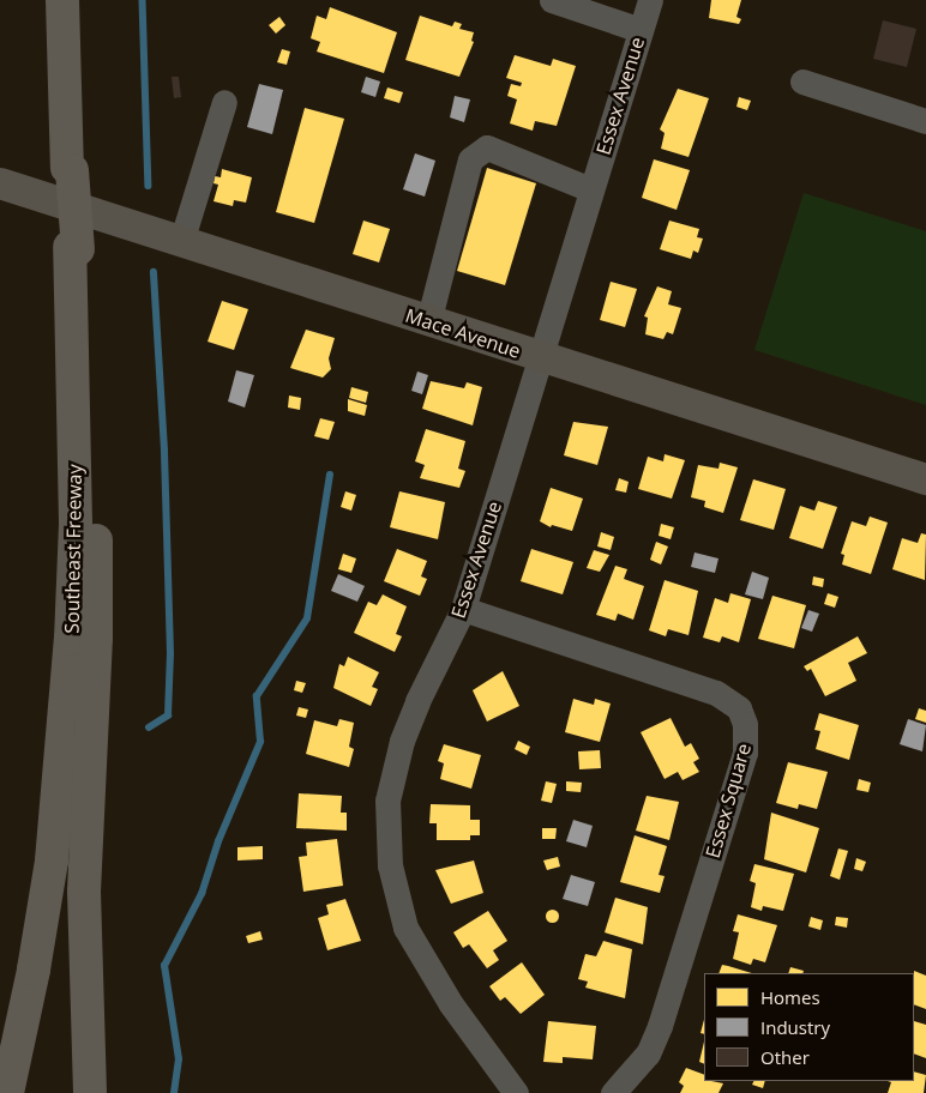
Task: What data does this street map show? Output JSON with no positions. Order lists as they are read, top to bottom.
{
  "streets": {
    "highway": ["Southeast Freeway"],
    "main road": ["Mace Avenue"],
    "street": ["Essex Avenue", "Essex Square"]
  },
  "crossings": [
    ["Essex Avenue", "Mace Avenue"],
    ["Essex Avenue", "Essex Square"]
  ],
  "legend": ["Homes", "Industry", "Other"]
}
